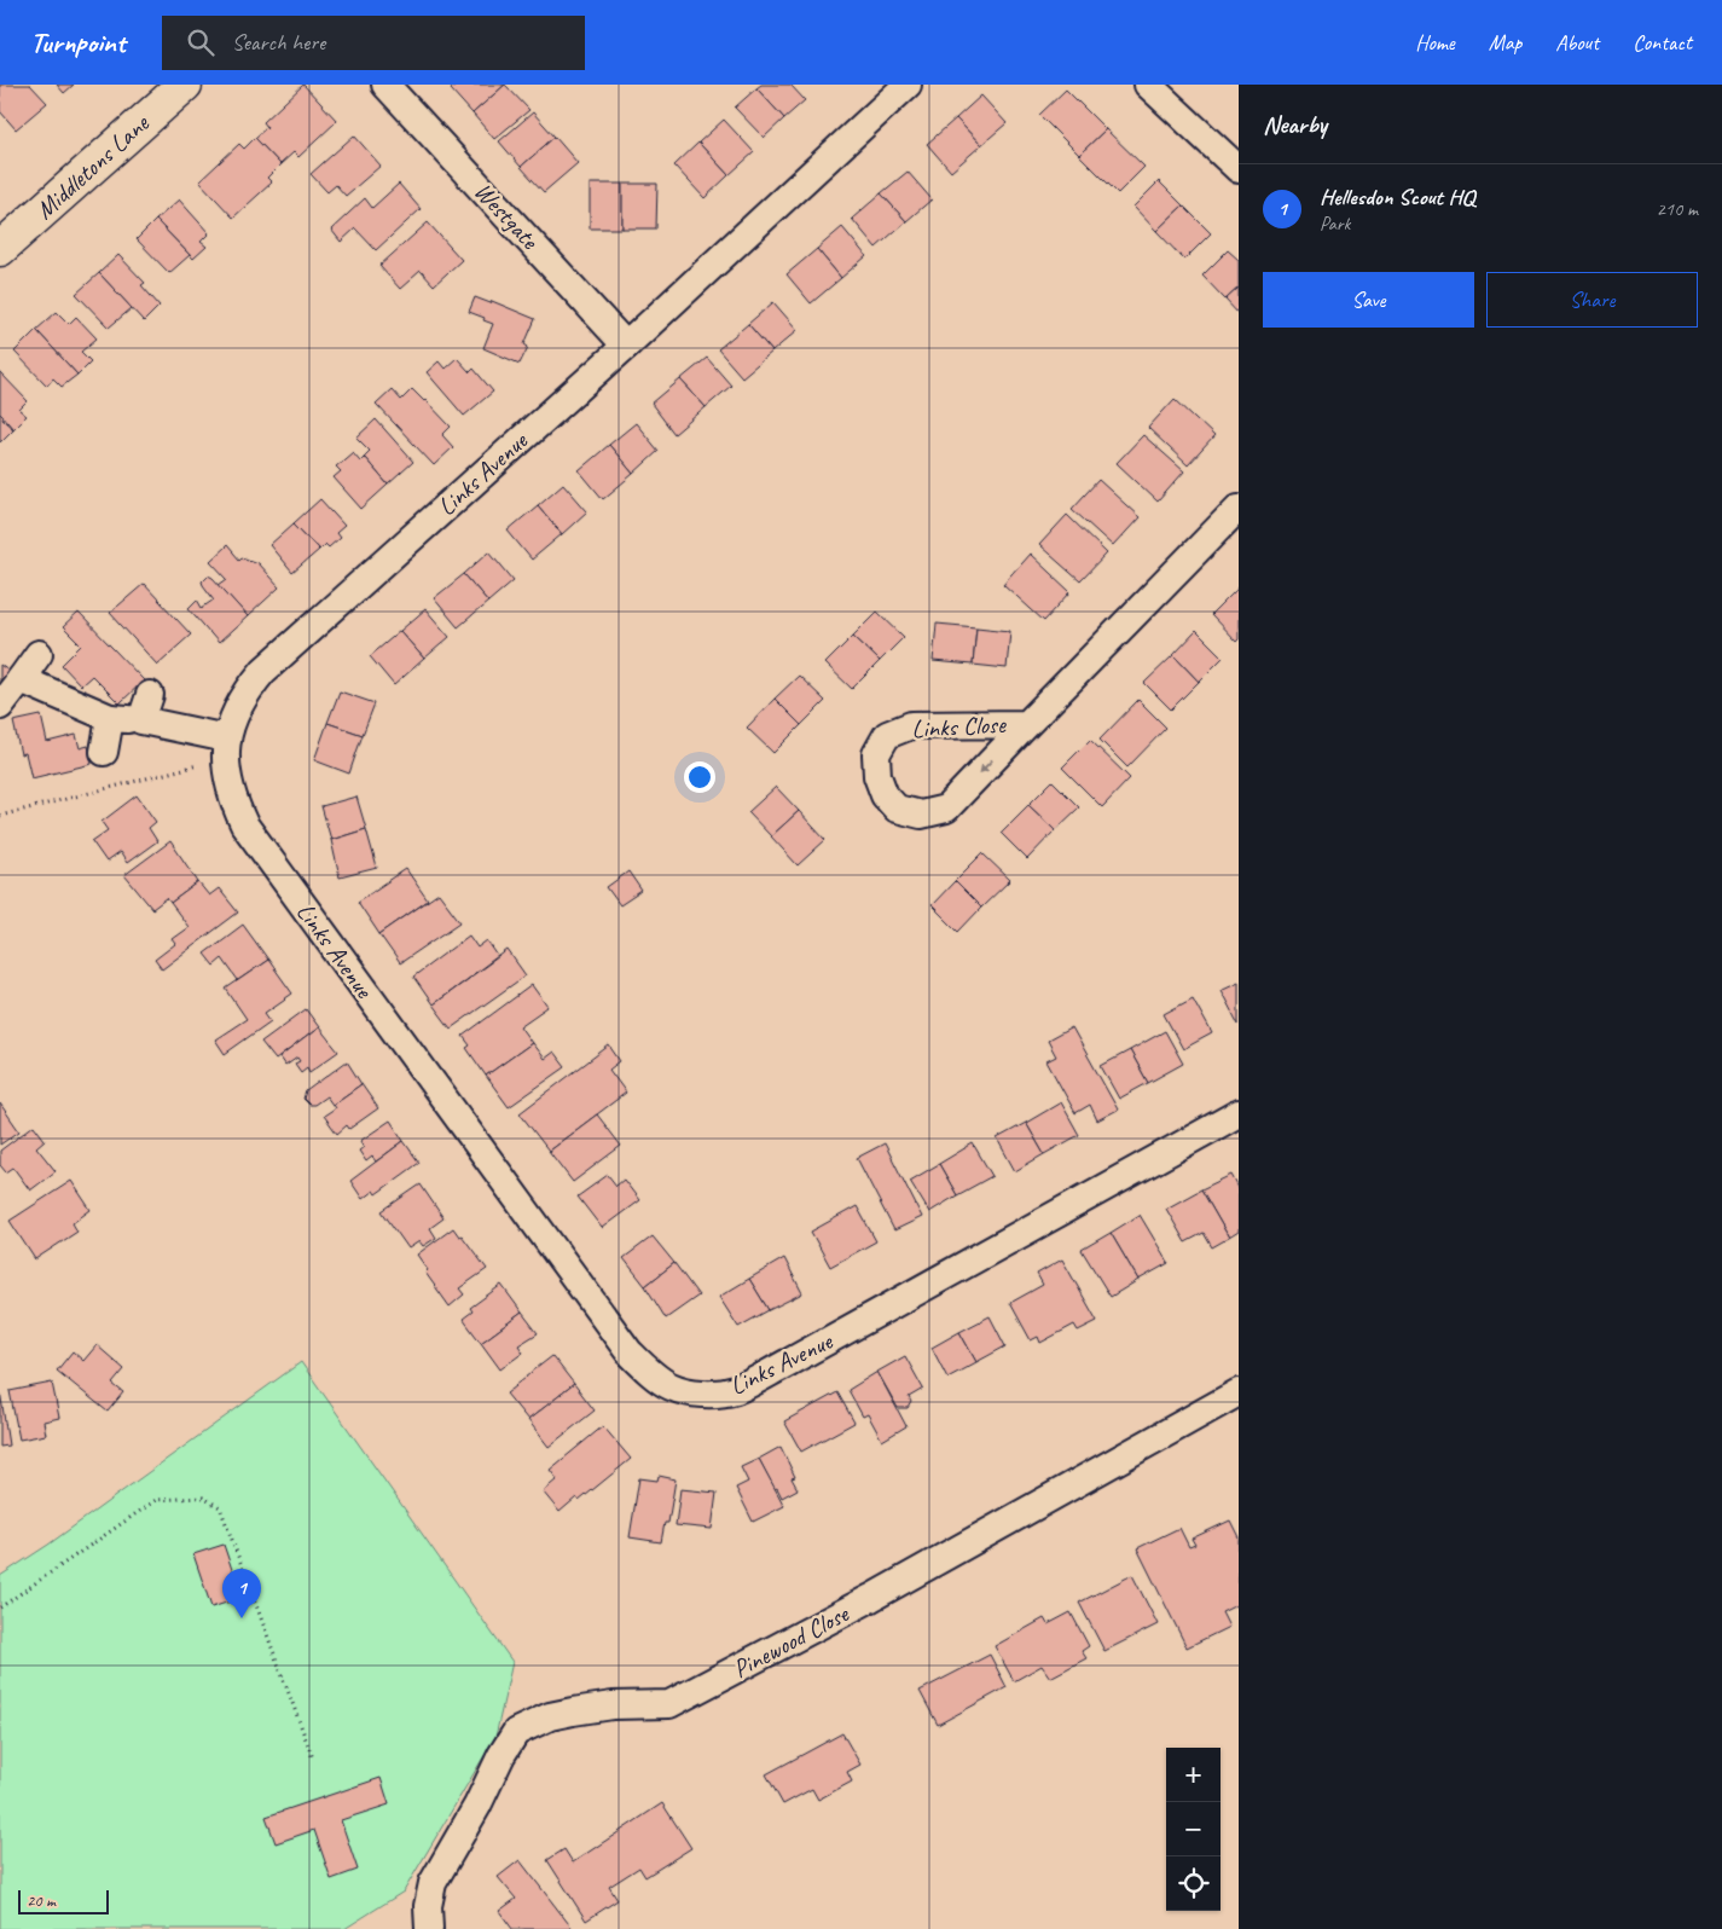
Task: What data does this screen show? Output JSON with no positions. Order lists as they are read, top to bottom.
{
  "streets": {
    "street": [
      "Middletons Lane",
      "Westgate",
      "Links Avenue",
      "Links Close",
      "Pinewood Close"
    ]
  },
  "crossings": [
    ["Westgate", "Links Avenue"]
  ],
  "scale_bar": "20 m",
  "page": {
    "header": "Turnpoint",
    "search": "Search here",
    "nav": [
      "Home",
      "Map",
      "About",
      "Contact"
    ],
    "heading": "Nearby",
    "list": [
      {
        "mark": "1",
        "name": "Hellesdon Scout HQ",
        "note": "Park",
        "value": "210 m"
      }
    ],
    "buttons": ["Save", "Share"],
    "pins": "1",
    "map_buttons": ["+", "−"],
    "scale": "20 m"
  }
}
